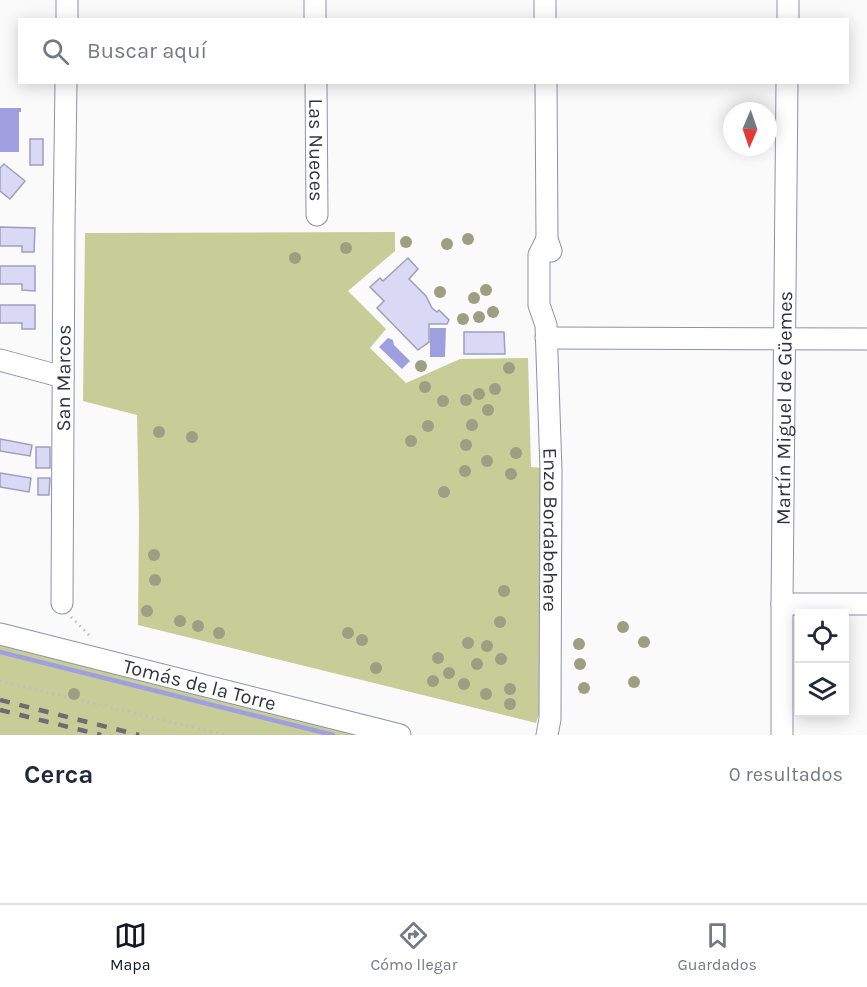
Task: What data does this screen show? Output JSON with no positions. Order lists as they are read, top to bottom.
{
  "streets": {
    "street": [
      "Las Nueces",
      "San Marcos",
      "Martín Miguel de Güemes",
      "Enzo Bordabehere",
      "Tomás de la Torre"
    ]
  },
  "north": "bottom",
  "page": {
    "search": "Buscar aquí",
    "heading": ["Cerca", "0 resultados"],
    "nav": ["Mapa", "Cómo llegar", "Guardados"]
  }
}
